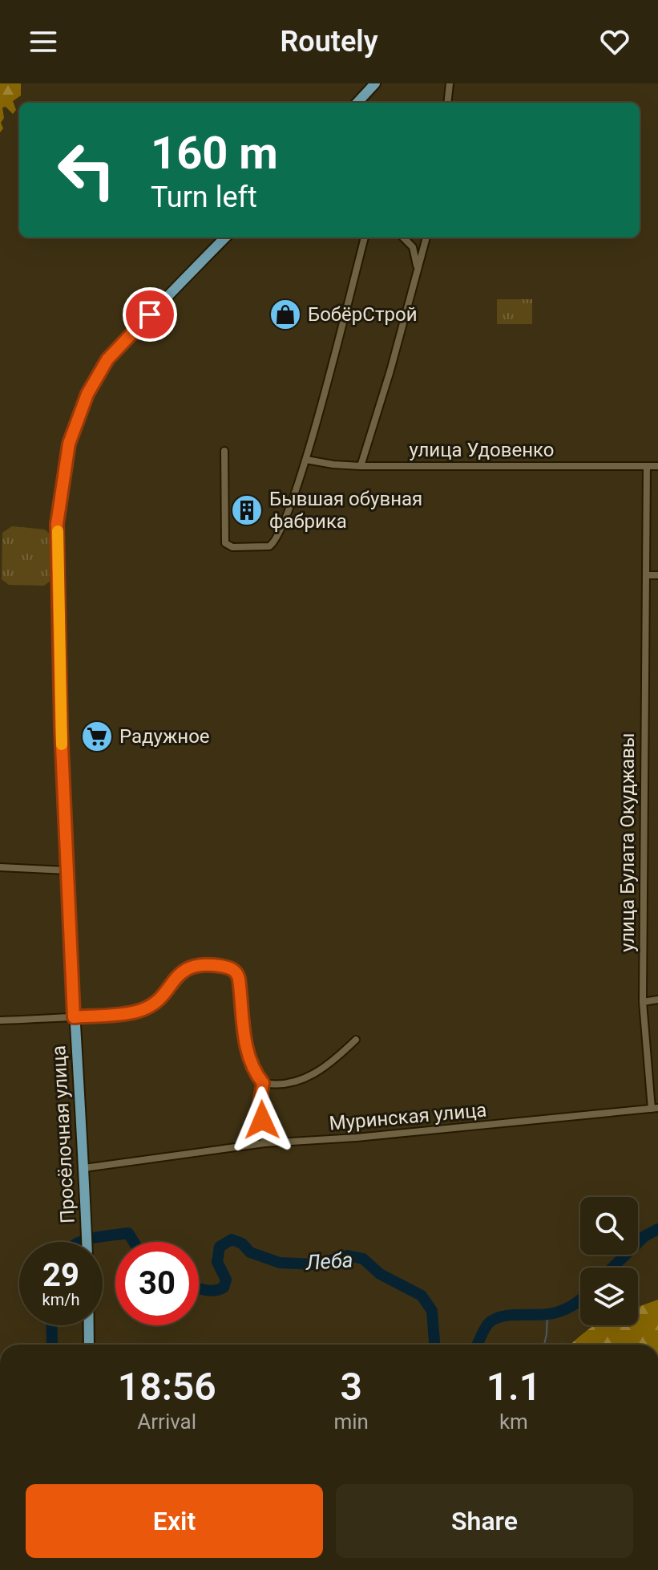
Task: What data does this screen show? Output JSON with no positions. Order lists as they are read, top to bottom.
{
  "streets": {
    "main road": ["Просёлочная улица"],
    "street": ["улица Удовенко", "улица Булата Окуджавы", "Муринская улица"]
  },
  "crossings": [
    ["улица Удовенко", "улица Булата Окуджавы"],
    ["улица Булата Окуджавы", "Муринская улица"],
    ["Муринская улица", "Просёлочная улица"]
  ],
  "water": ["Леба"],
  "places": {
    "shop": ["БобёрСтрой"],
    "building": ["Бывшая обувная фабрика"],
    "supermarket": ["Радужное"]
  },
  "page": {
    "header": "Routely",
    "turn": ["160 m", "Turn left"],
    "speed": "29 km/h",
    "limit": "30",
    "eta": [
      "18:56",
      "Arrival",
      "3",
      "min",
      "1.1",
      "km"
    ],
    "buttons": ["Exit", "Share"]
  }
}
